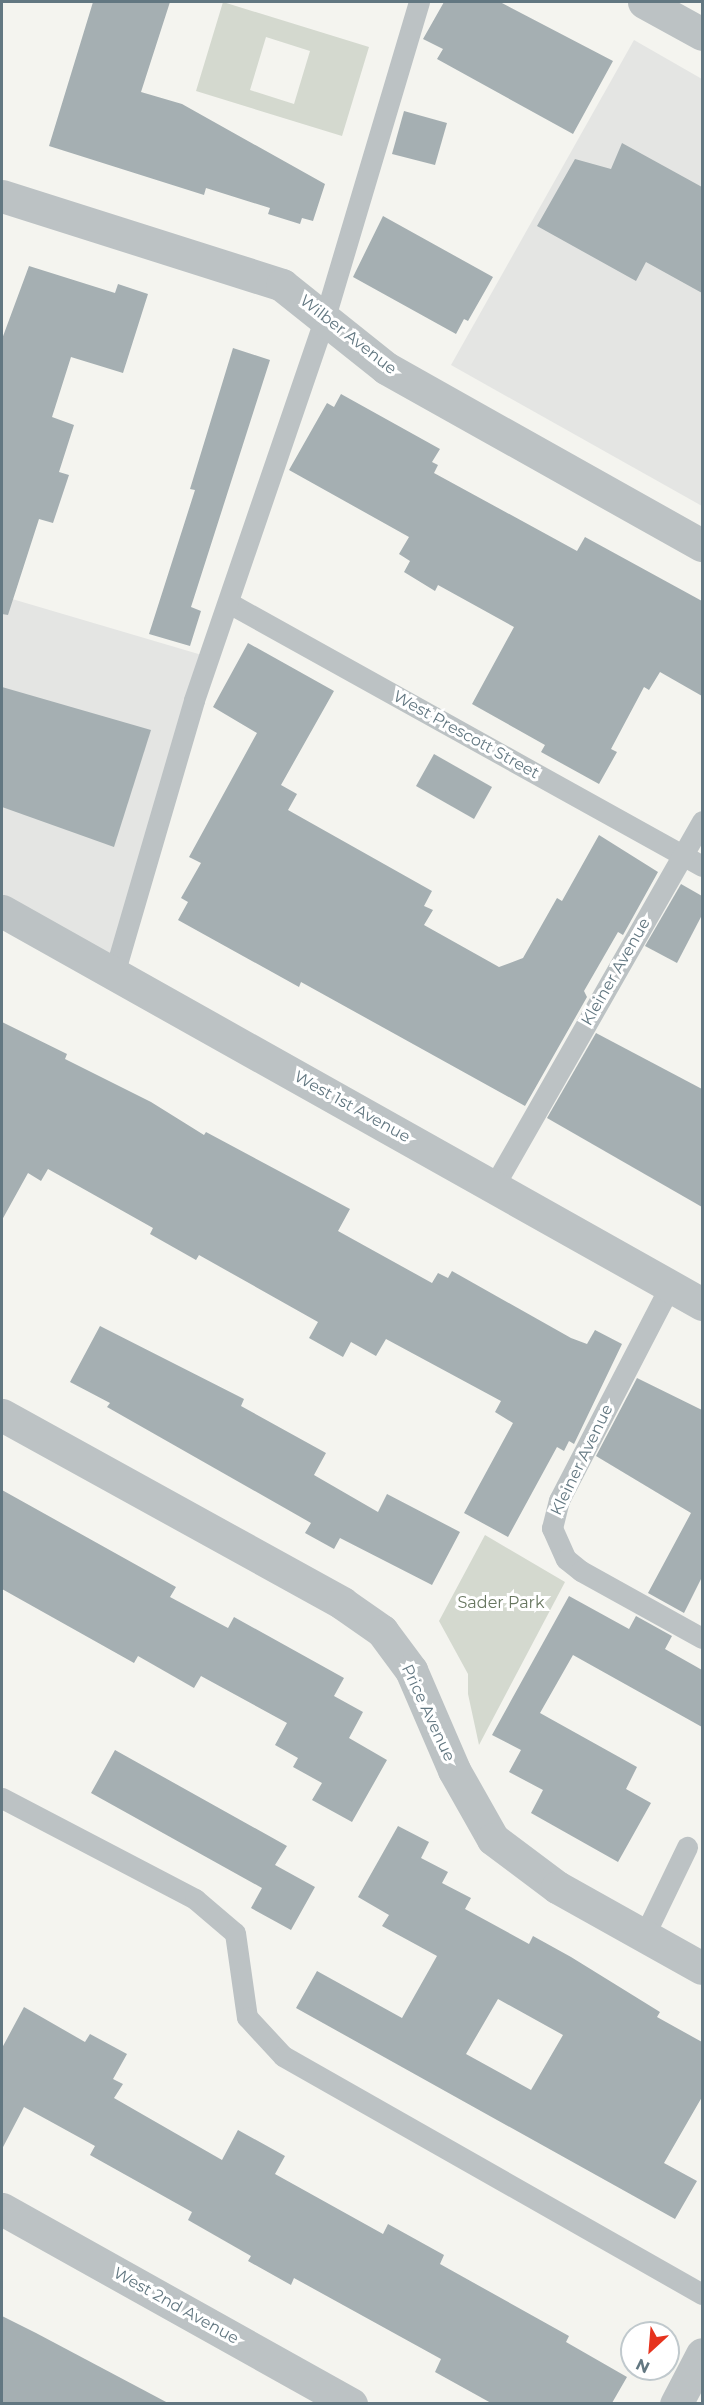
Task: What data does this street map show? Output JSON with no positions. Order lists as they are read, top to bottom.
{
  "streets": {
    "street": [
      "Wilber Avenue",
      "West 1st Avenue",
      "Price Avenue",
      "West 2nd Avenue"
    ],
    "lane": ["West Prescott Street", "Kleiner Avenue"]
  },
  "crossings": [
    ["West Prescott Street", "Kleiner Avenue"],
    ["Kleiner Avenue", "West 1st Avenue"]
  ],
  "parks": ["Sader Park"],
  "north": "bottom left"
}
